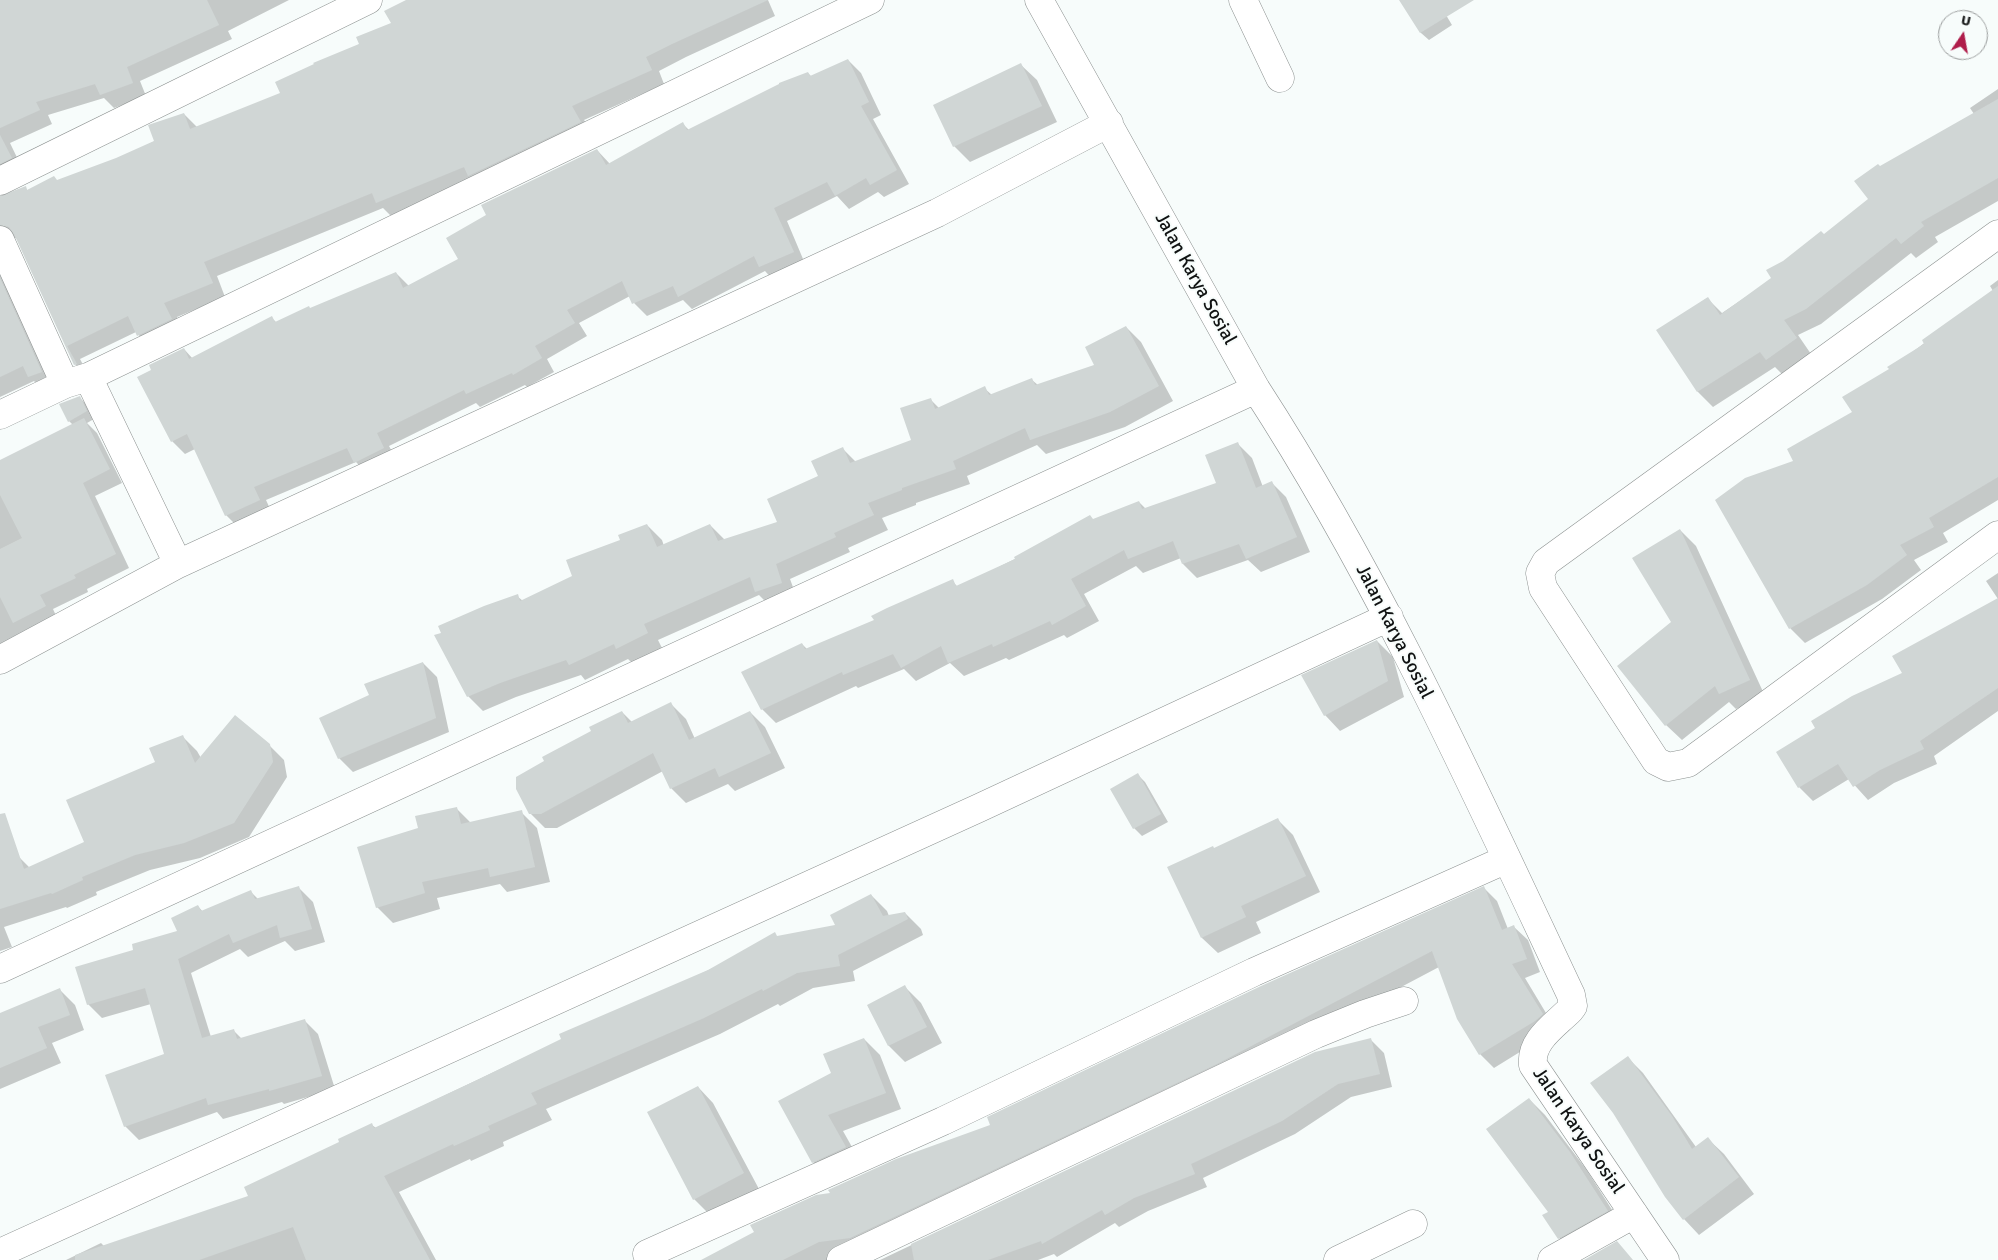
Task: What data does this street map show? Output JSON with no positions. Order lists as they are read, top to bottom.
{
  "streets": {
    "street": ["Jalan Karya Sosial"]
  },
  "north": "top"
}
